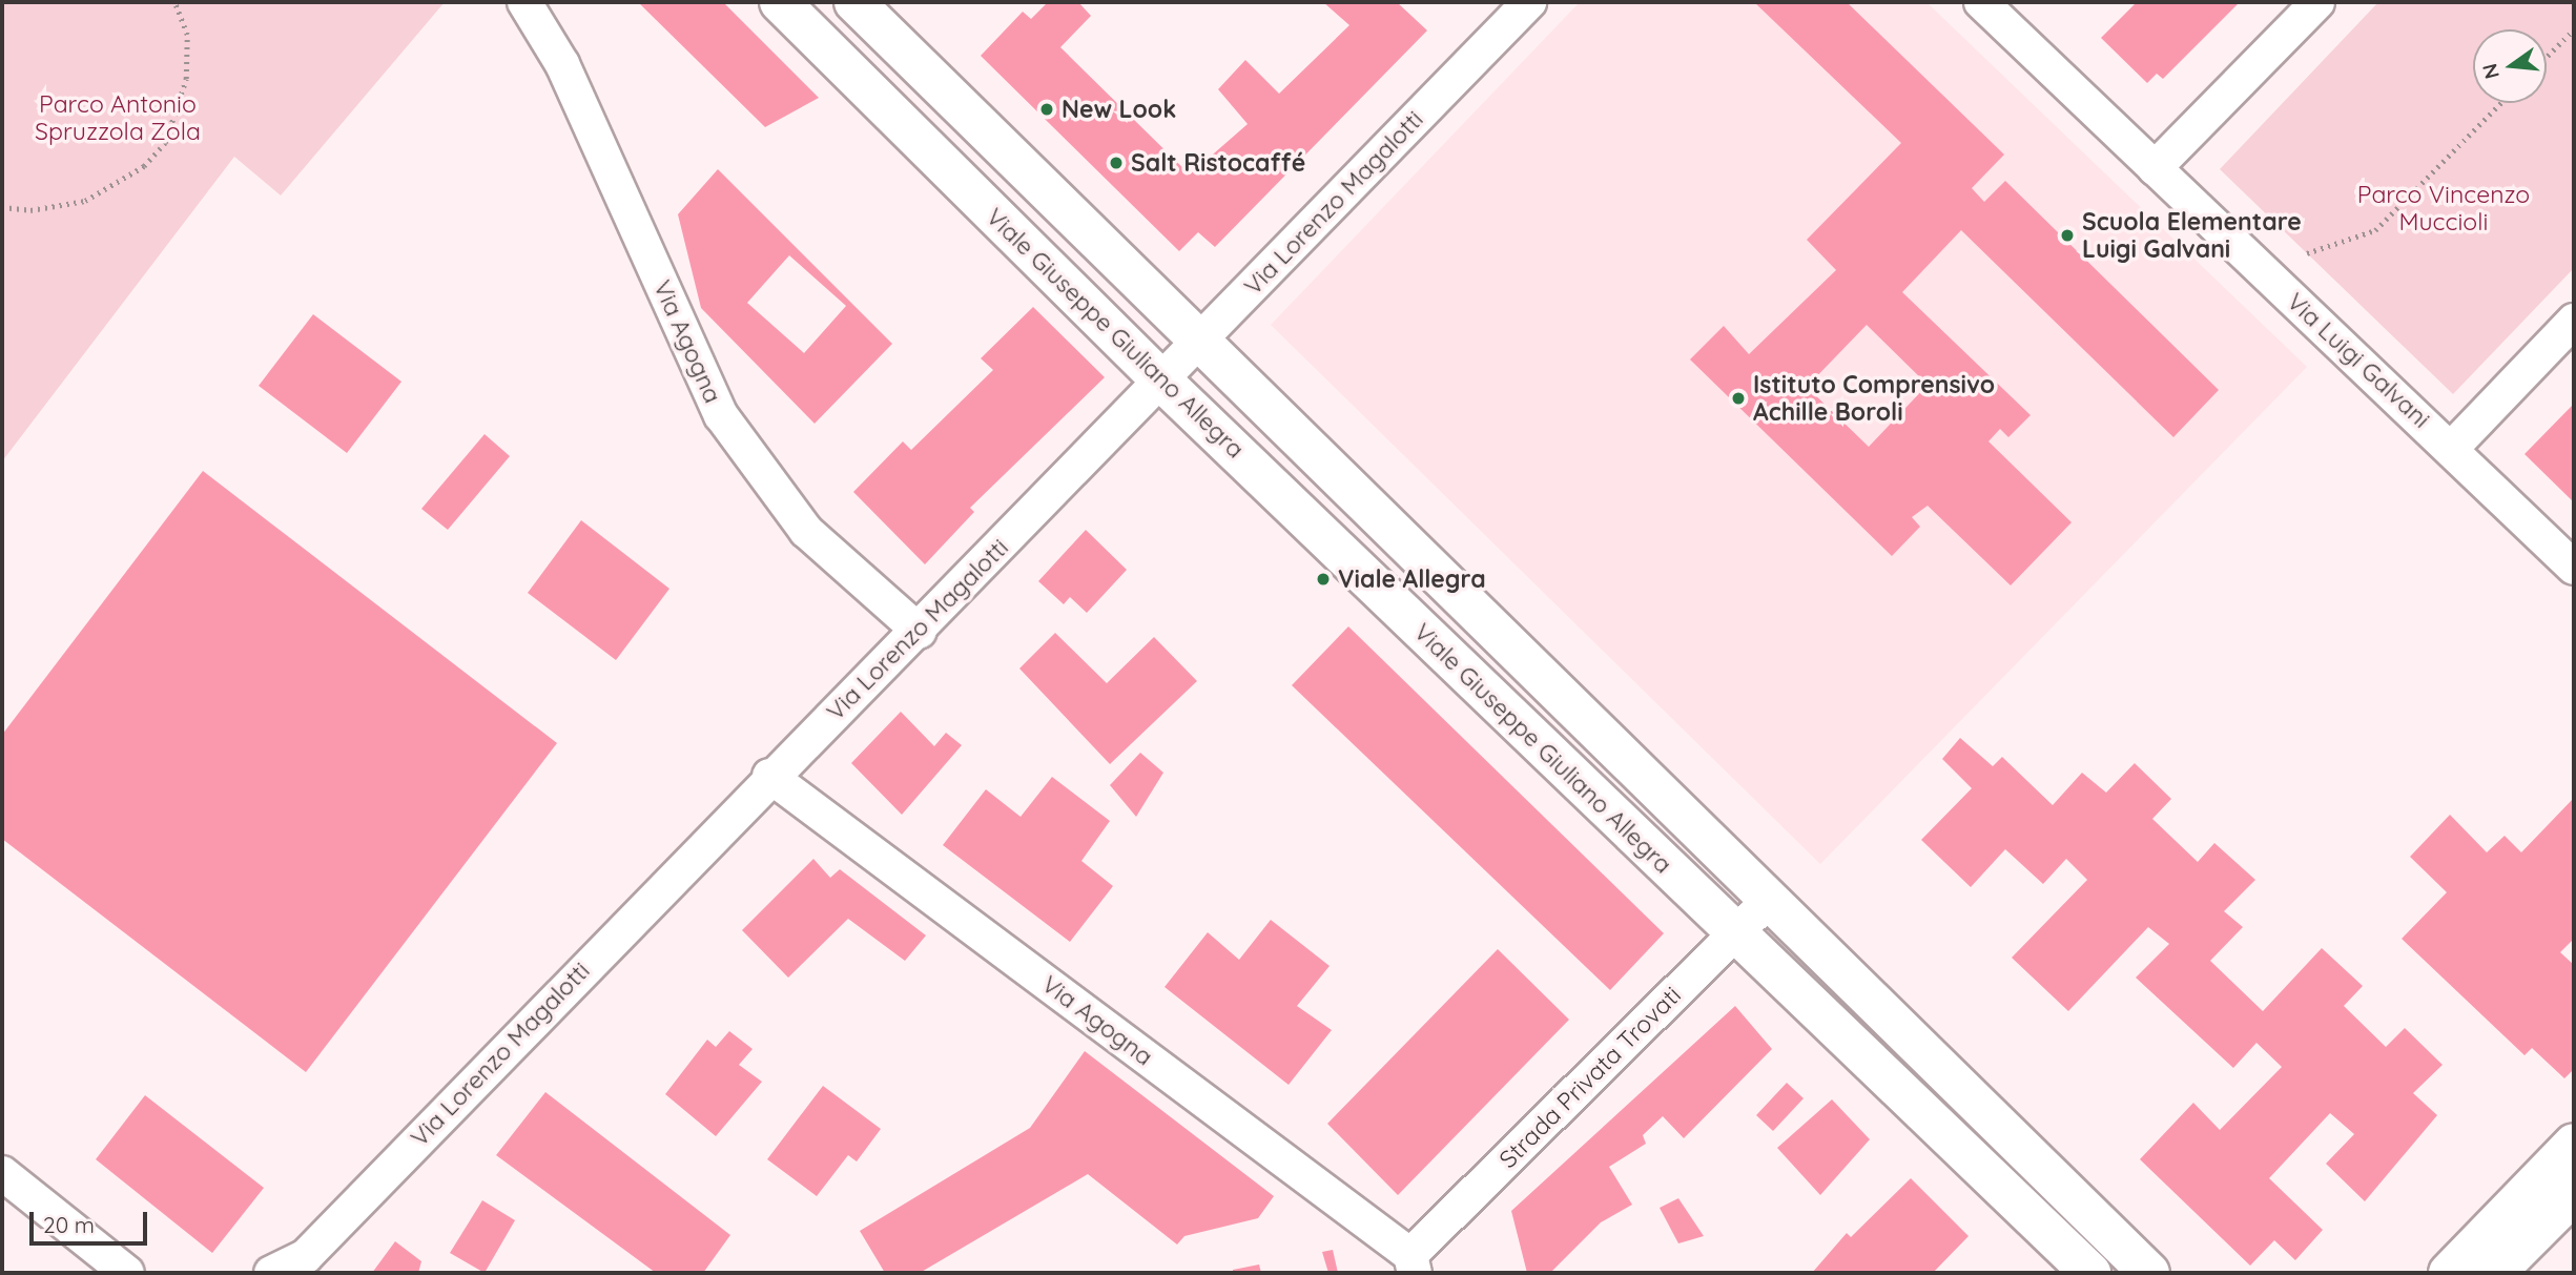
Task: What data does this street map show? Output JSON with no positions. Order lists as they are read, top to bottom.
{
  "streets": {
    "street": [
      "Via Lorenzo Magalotti",
      "Viale Giuseppe Giuliano Allegra",
      "Via Agogna",
      "Via Luigi Galvani",
      "Strada Privata Trovati"
    ]
  },
  "crossings": [
    ["Via Lorenzo Magalotti", "Viale Giuseppe Giuliano Allegra"],
    ["Via Lorenzo Magalotti", "Via Agogna"],
    ["Viale Giuseppe Giuliano Allegra", "Strada Privata Trovati"],
    ["Via Agogna", "Strada Privata Trovati"]
  ],
  "parks": ["Parco Antonio Spruzzola Zola", "Parco Vincenzo Muccioli"],
  "places": [
    "New Look",
    "Salt Ristocaffé",
    "Scuola Elementare Luigi Galvani",
    "Istituto Comprensivo Achille Boroli",
    "Viale Allegra"
  ],
  "scale_bar": "20 m",
  "north": "left"
}
